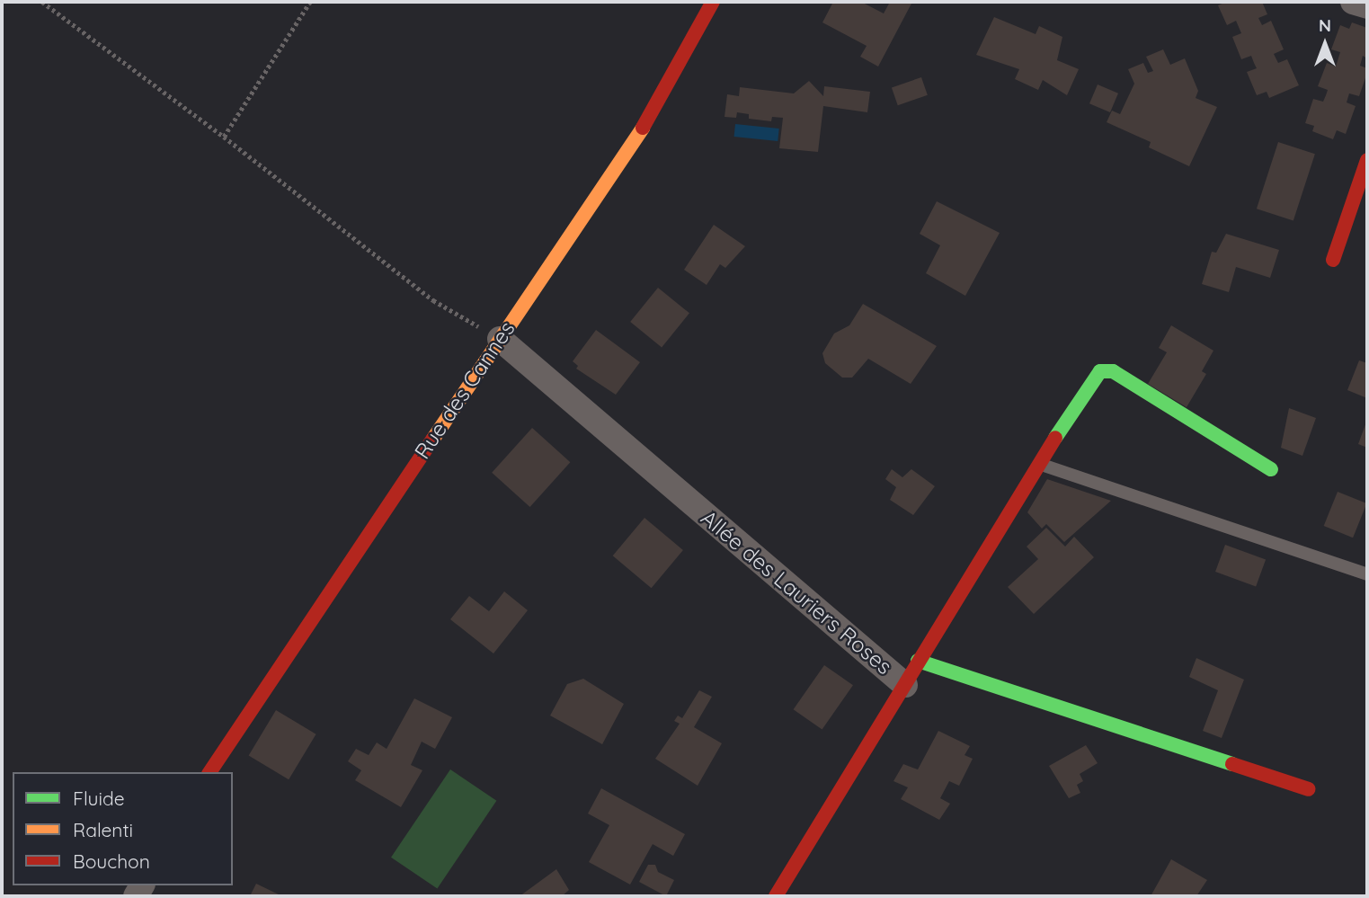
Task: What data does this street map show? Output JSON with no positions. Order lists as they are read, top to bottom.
{
  "streets": {
    "street": ["Rue des Cannes", "Allée des Lauriers Roses"]
  },
  "crossings": [
    ["Rue des Cannes", "Allée des Lauriers Roses"]
  ],
  "legend": ["Fluide", "Ralenti", "Bouchon"],
  "north": "top"
}
